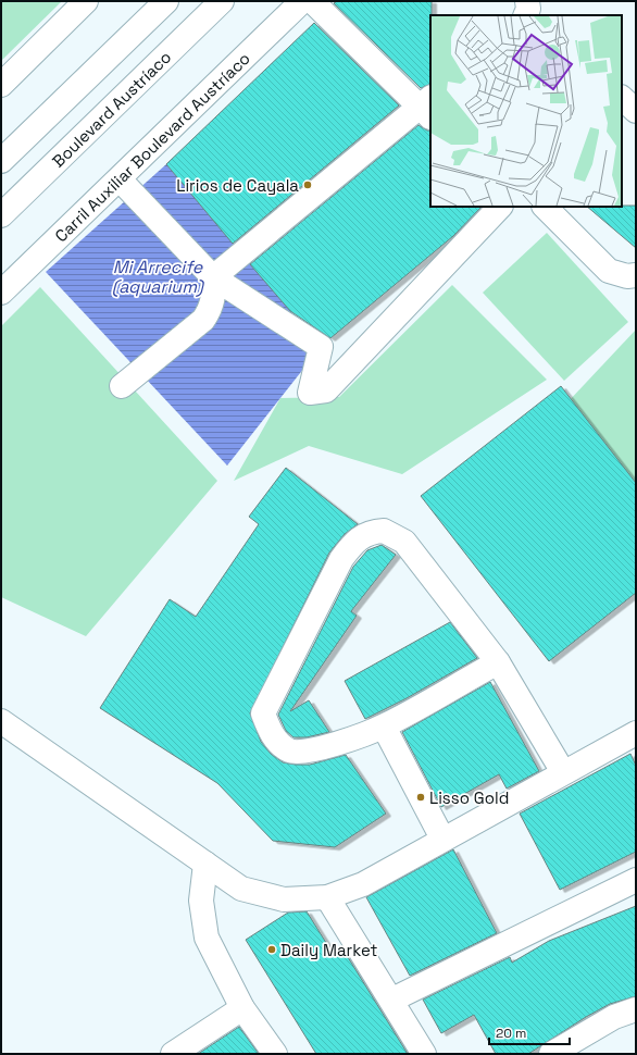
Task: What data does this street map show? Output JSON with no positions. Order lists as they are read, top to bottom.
{
  "streets": {
    "street": ["Boulevard Austríaco", "Carril Auxiliar Boulevard Austríaco"]
  },
  "water": ["Mi Arrecife (aquarium)"],
  "places": ["Lirios de Cayala", "Lisso Gold", "Daily Market"],
  "scale_bar": "20 m"
}
